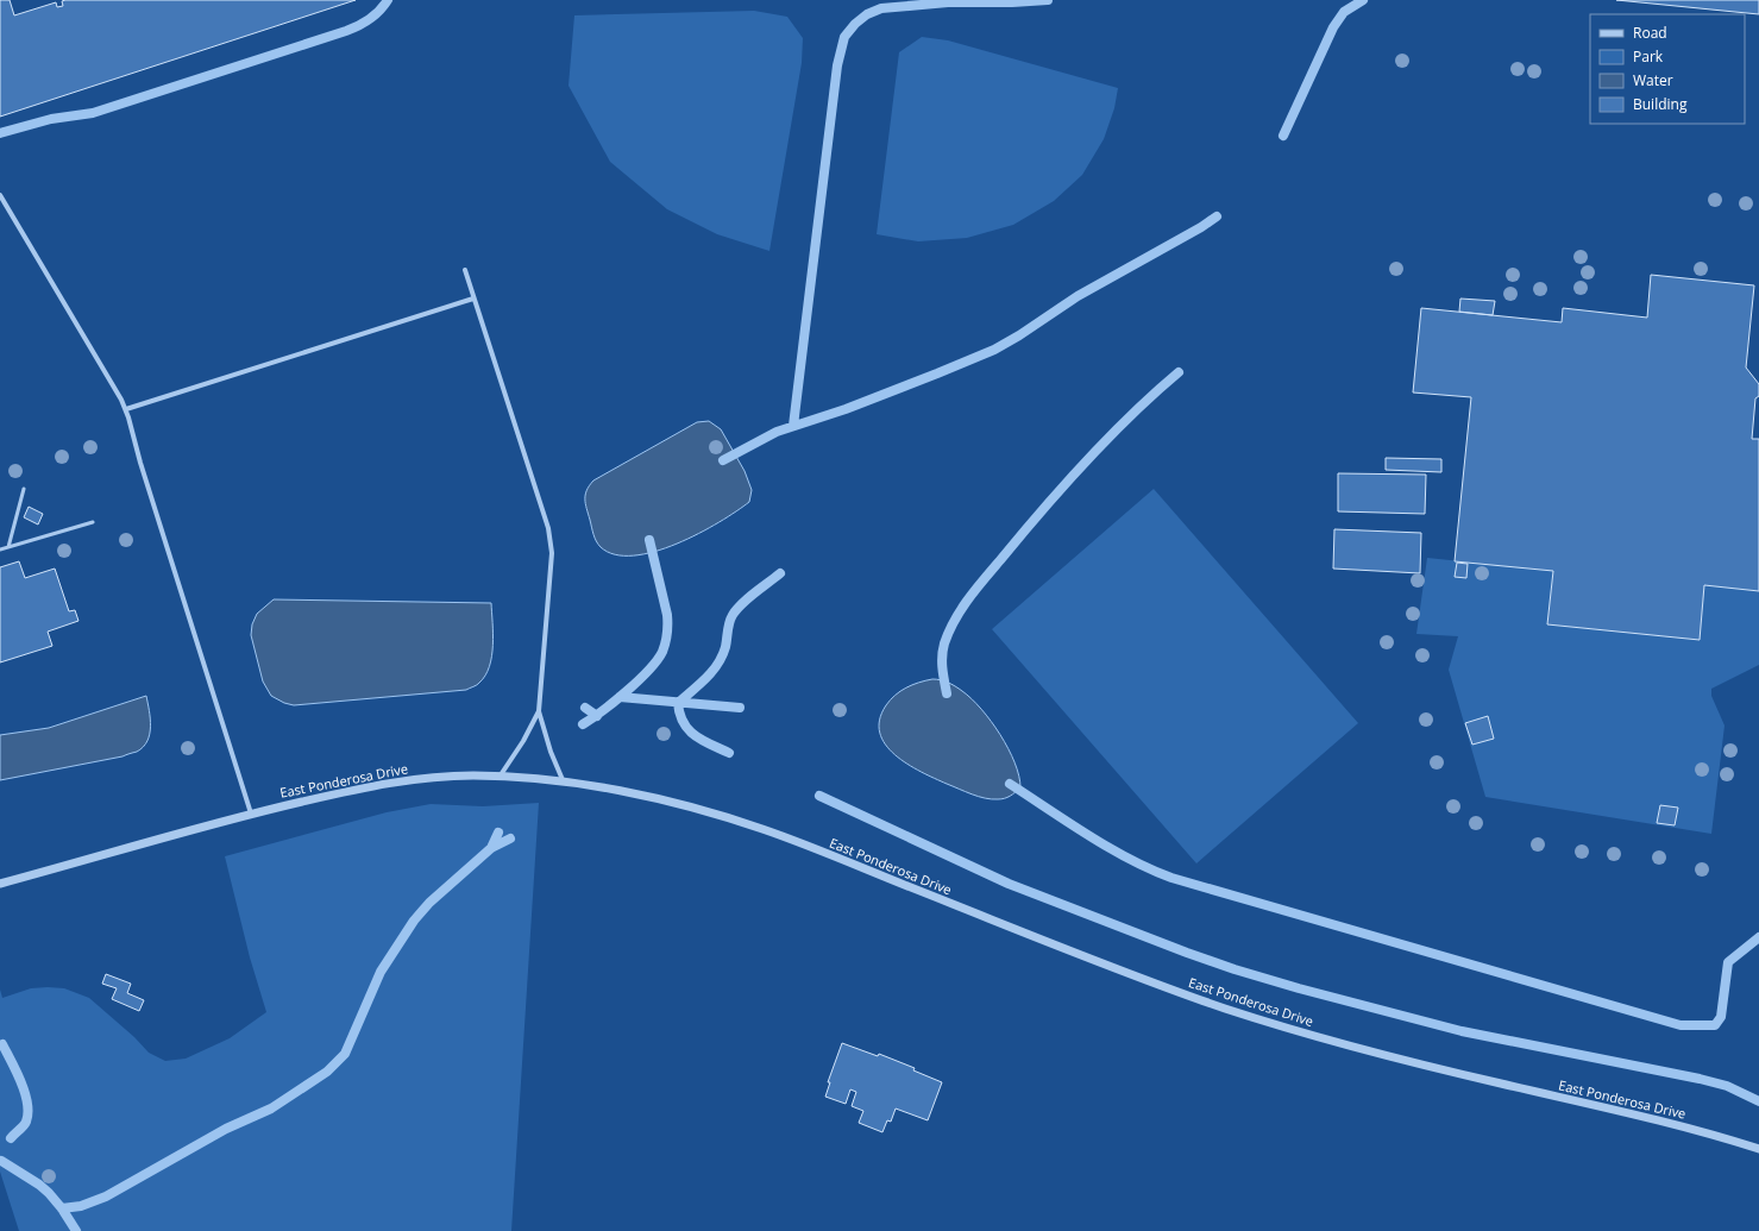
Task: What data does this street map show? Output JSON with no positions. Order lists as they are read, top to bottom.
{
  "streets": {
    "street": ["East Ponderosa Drive"]
  },
  "legend": [
    "Road",
    "Park",
    "Water",
    "Building"
  ]
}
